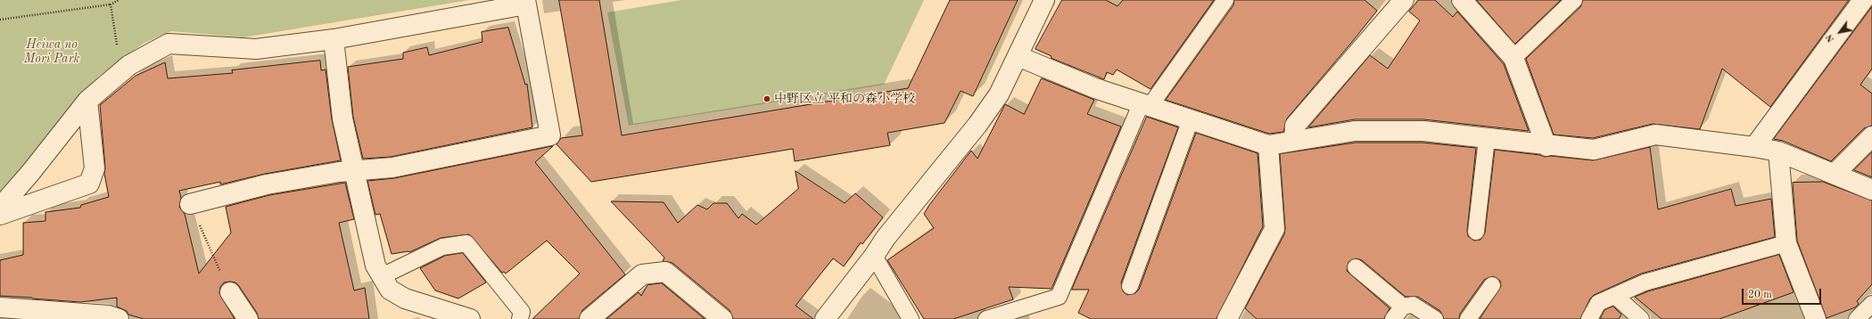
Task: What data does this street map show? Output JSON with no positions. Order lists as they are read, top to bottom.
{
  "parks": ["Heiwa no Mori Park"],
  "places": ["中野区立 平和の森小学校"],
  "scale_bar": "20 m",
  "north": "bottom left"
}
